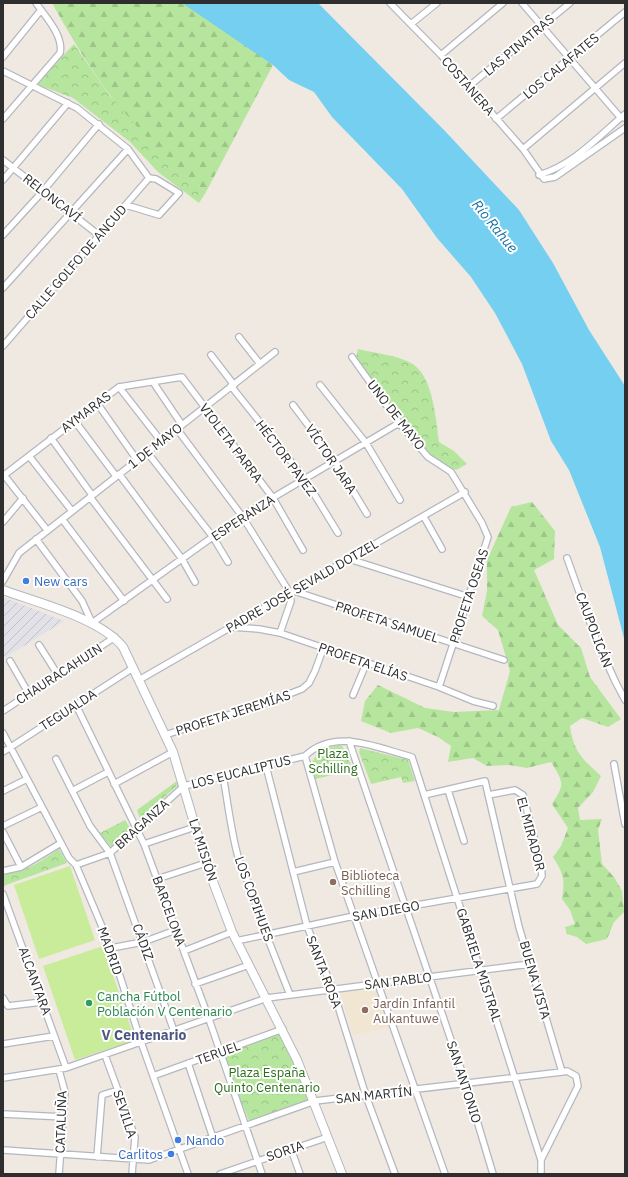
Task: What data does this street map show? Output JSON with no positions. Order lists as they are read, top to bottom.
{
  "streets": {
    "street": [
      "LAS PINATRAS",
      "LOS CALAFATES",
      "COSTANERA",
      "RELONCAVÍ",
      "CALLE GOLFO DE ANCUD",
      "AYMARAS",
      "UNO DE MAYO",
      "VIOLETA PARRA",
      "1 DE MAYO",
      "HÉCTOR PAVEZ",
      "VÍCTOR JARA",
      "ESPERANZA",
      "PADRE JOSÉ SEVALD DOTZEL",
      "PROFETA OSEAS",
      "PROFETA SAMUEL",
      "CAUPOLICÁN",
      "PROFETA ELÍAS",
      "CHAURACAHUIN",
      "TEGUALDA",
      "PROFETA JEREMÍAS",
      "LOS EUCALIPTUS",
      "BRAGANZA",
      "EL MIRADOR",
      "LA MISIÓN",
      "LOS COPIHUES",
      "BARCELONA",
      "SAN DIEGO",
      "CÁDIZ",
      "MADRID",
      "GABRIELA MISTRAL",
      "SANTA ROSA",
      "BUENA VISTA",
      "ALCANTARA",
      "SAN PABLO",
      "TERUEL",
      "SAN ANTONIO",
      "SAN MARTÍN",
      "SEVILLA",
      "CATALUÑA",
      "SORIA"
    ]
  },
  "crossings": [
    ["LAS PINATRAS", "COSTANERA"],
    ["LOS CALAFATES", "COSTANERA"],
    ["RELONCAVÍ", "CALLE GOLFO DE ANCUD"],
    ["AYMARAS", "VIOLETA PARRA"],
    ["UNO DE MAYO", "ESPERANZA"],
    ["UNO DE MAYO", "PROFETA OSEAS"],
    ["VIOLETA PARRA", "1 DE MAYO"],
    ["VIOLETA PARRA", "ESPERANZA"],
    ["1 DE MAYO", "HÉCTOR PAVEZ"],
    ["HÉCTOR PAVEZ", "ESPERANZA"],
    ["VÍCTOR JARA", "ESPERANZA"],
    ["ESPERANZA", "LA MISIÓN"],
    ["PADRE JOSÉ SEVALD DOTZEL", "PROFETA OSEAS"],
    ["PADRE JOSÉ SEVALD DOTZEL", "PROFETA SAMUEL"],
    ["PADRE JOSÉ SEVALD DOTZEL", "PROFETA ELÍAS"],
    ["PADRE JOSÉ SEVALD DOTZEL", "LA MISIÓN"],
    ["PROFETA OSEAS", "PROFETA SAMUEL"],
    ["PROFETA OSEAS", "PROFETA ELÍAS"],
    ["PROFETA ELÍAS", "PROFETA JEREMÍAS"],
    ["CHAURACAHUIN", "LA MISIÓN"],
    ["TEGUALDA", "LA MISIÓN"],
    ["TEGUALDA", "BARCELONA"],
    ["PROFETA JEREMÍAS", "LA MISIÓN"],
    ["LOS EUCALIPTUS", "BRAGANZA"],
    ["LOS EUCALIPTUS", "LA MISIÓN"],
    ["LOS EUCALIPTUS", "LOS COPIHUES"],
    ["LOS EUCALIPTUS", "GABRIELA MISTRAL"],
    ["LOS EUCALIPTUS", "SANTA ROSA"],
    ["LOS EUCALIPTUS", "SAN ANTONIO"],
    ["BRAGANZA", "LA MISIÓN"],
    ["BRAGANZA", "BARCELONA"],
    ["BRAGANZA", "CÁDIZ"],
    ["BRAGANZA", "MADRID"],
    ["EL MIRADOR", "SAN DIEGO"],
    ["EL MIRADOR", "BUENA VISTA"],
    ["LA MISIÓN", "SAN DIEGO"],
    ["LA MISIÓN", "SAN PABLO"],
    ["LA MISIÓN", "TERUEL"],
    ["LA MISIÓN", "SAN MARTÍN"],
    ["LA MISIÓN", "SORIA"],
    ["LOS COPIHUES", "SAN DIEGO"],
    ["LOS COPIHUES", "SAN PABLO"],
    ["BARCELONA", "TERUEL"],
    ["BARCELONA", "SAN MARTÍN"],
    ["BARCELONA", "SORIA"],
    ["SAN DIEGO", "GABRIELA MISTRAL"],
    ["SAN DIEGO", "SANTA ROSA"],
    ["SAN DIEGO", "BUENA VISTA"],
    ["SAN DIEGO", "SAN ANTONIO"],
    ["MADRID", "TERUEL"],
    ["MADRID", "SAN MARTÍN"],
    ["GABRIELA MISTRAL", "SAN PABLO"],
    ["GABRIELA MISTRAL", "SAN MARTÍN"],
    ["SANTA ROSA", "SAN PABLO"],
    ["SANTA ROSA", "SAN MARTÍN"],
    ["BUENA VISTA", "SAN PABLO"],
    ["BUENA VISTA", "SAN MARTÍN"],
    ["SAN PABLO", "SAN ANTONIO"],
    ["SAN ANTONIO", "SAN MARTÍN"],
    ["SAN MARTÍN", "SEVILLA"],
    ["SAN MARTÍN", "CATALUÑA"]
  ],
  "districts": ["V Centenario"],
  "water": ["Río Rahue"],
  "parks": ["Plaza Schilling", "Plaza España Quinto Centenario"],
  "places": [
    "New cars",
    "Biblioteca Schilling",
    "Cancha Fútbol Población V Centenario",
    "Jardín Infantil Aukantuwe",
    "Nando",
    "Carlitos"
  ]
}
